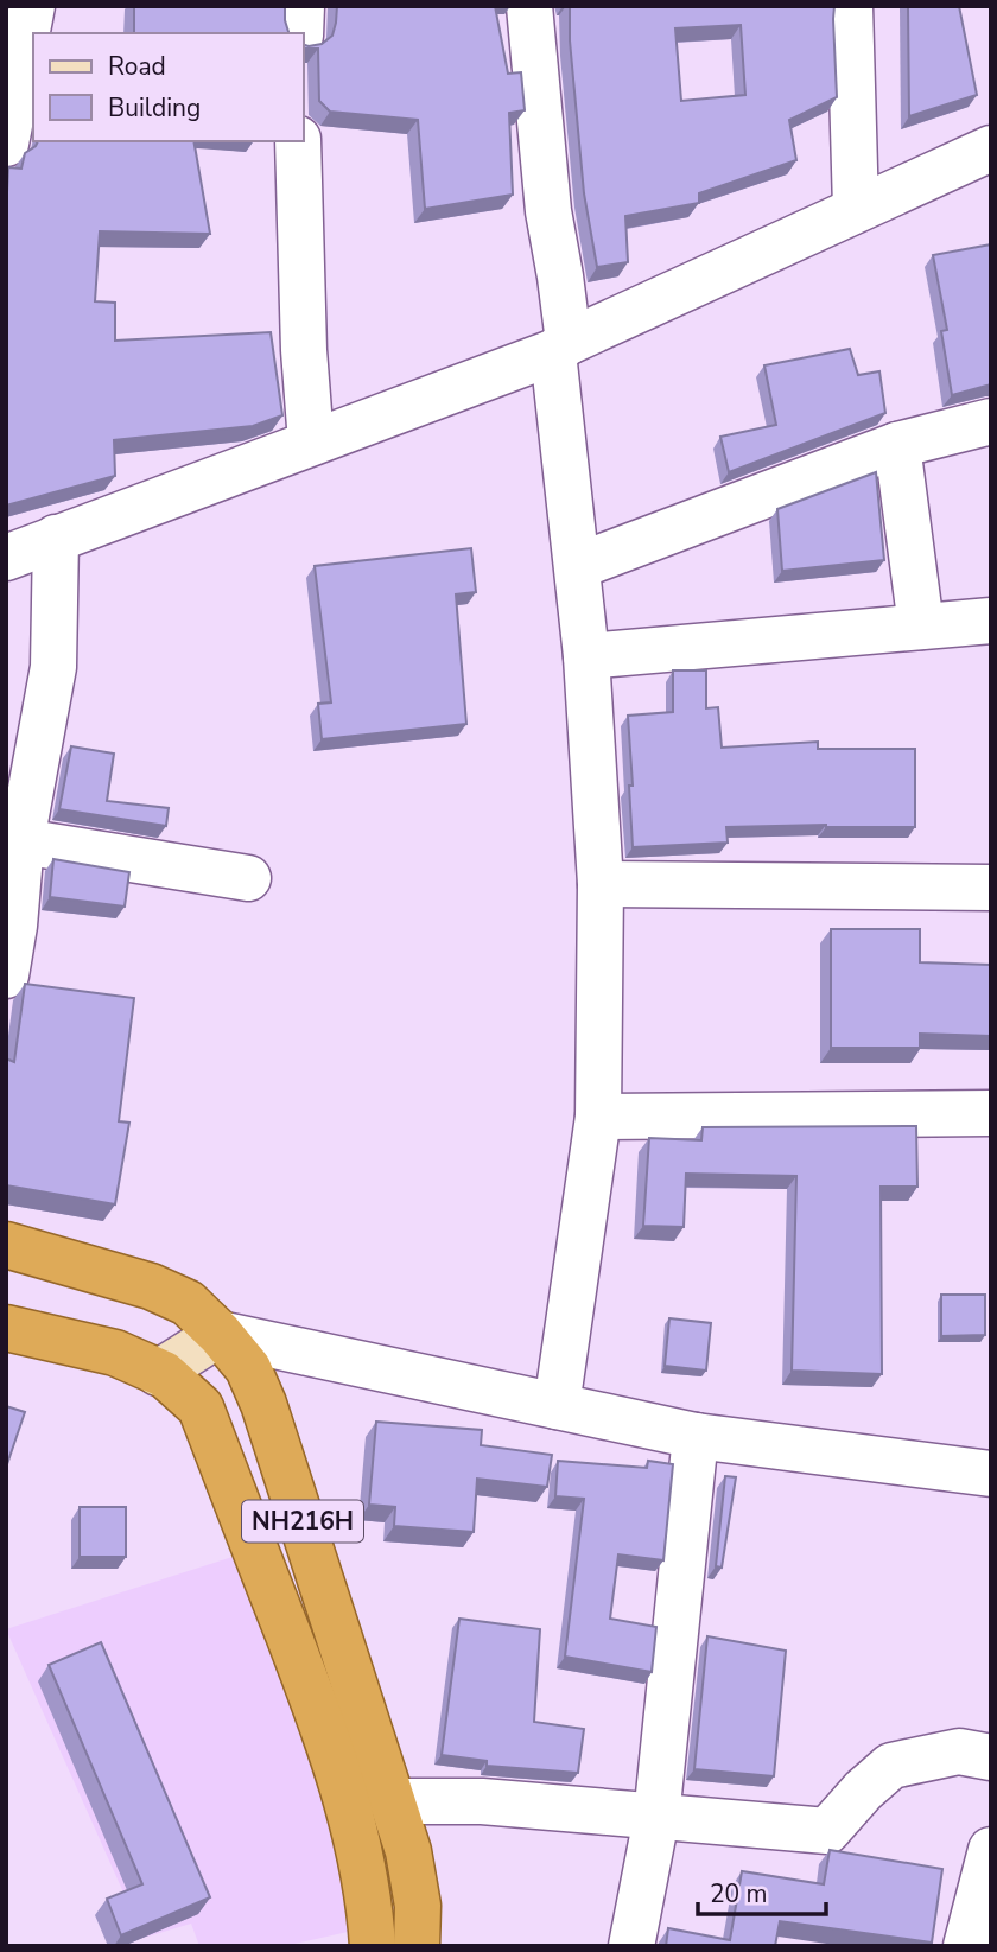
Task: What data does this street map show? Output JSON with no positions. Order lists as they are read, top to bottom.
{
  "streets": {
    "highway": ["NH216H"]
  },
  "legend": ["Road", "Building"],
  "scale_bar": "20 m"
}
